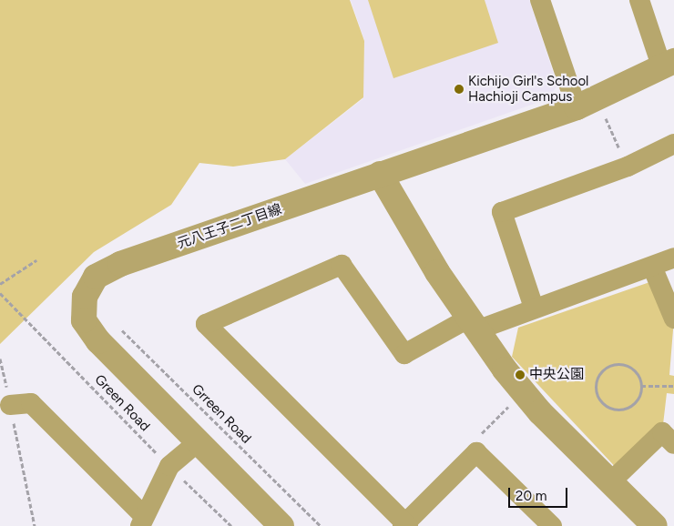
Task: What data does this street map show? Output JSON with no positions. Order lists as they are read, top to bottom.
{
  "streets": {
    "street": ["元八王子二丁目線"],
    "path": ["Green Road", "Grreen Road"]
  },
  "places": ["Kichijo Girl's School Hachioji Campus", "中央公園"],
  "scale_bar": "20 m"
}
